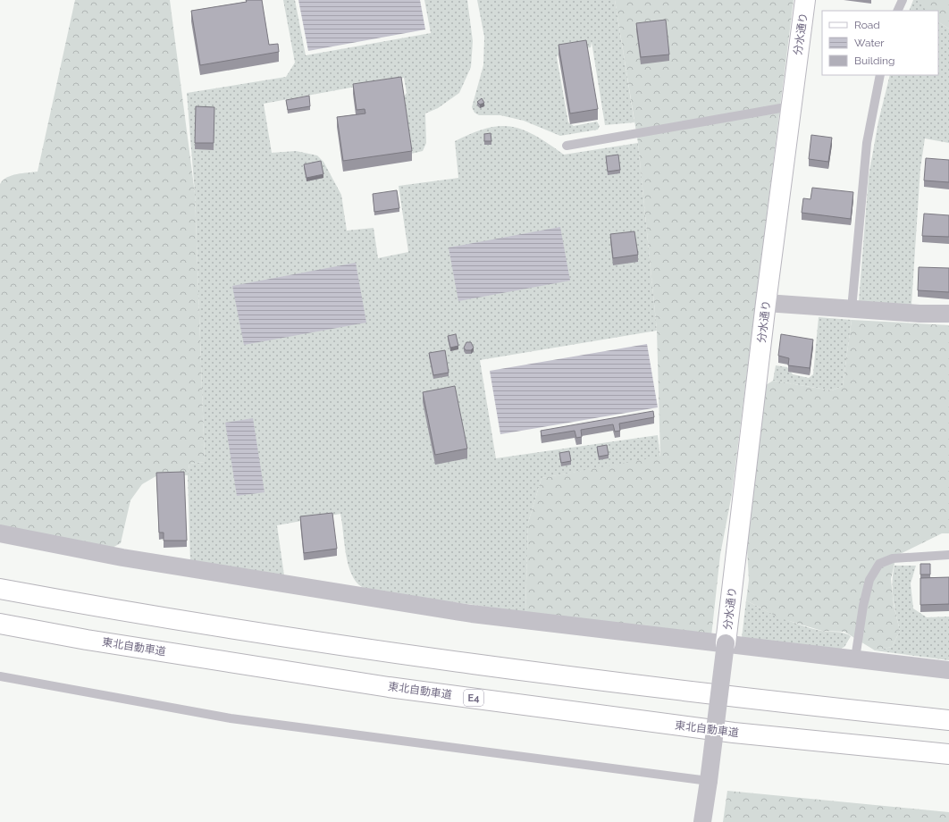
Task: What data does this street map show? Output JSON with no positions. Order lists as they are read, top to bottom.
{
  "streets": {
    "main road": ["分水通り", "東北自動車道", "E4"]
  },
  "legend": ["Road", "Water", "Building"]
}
